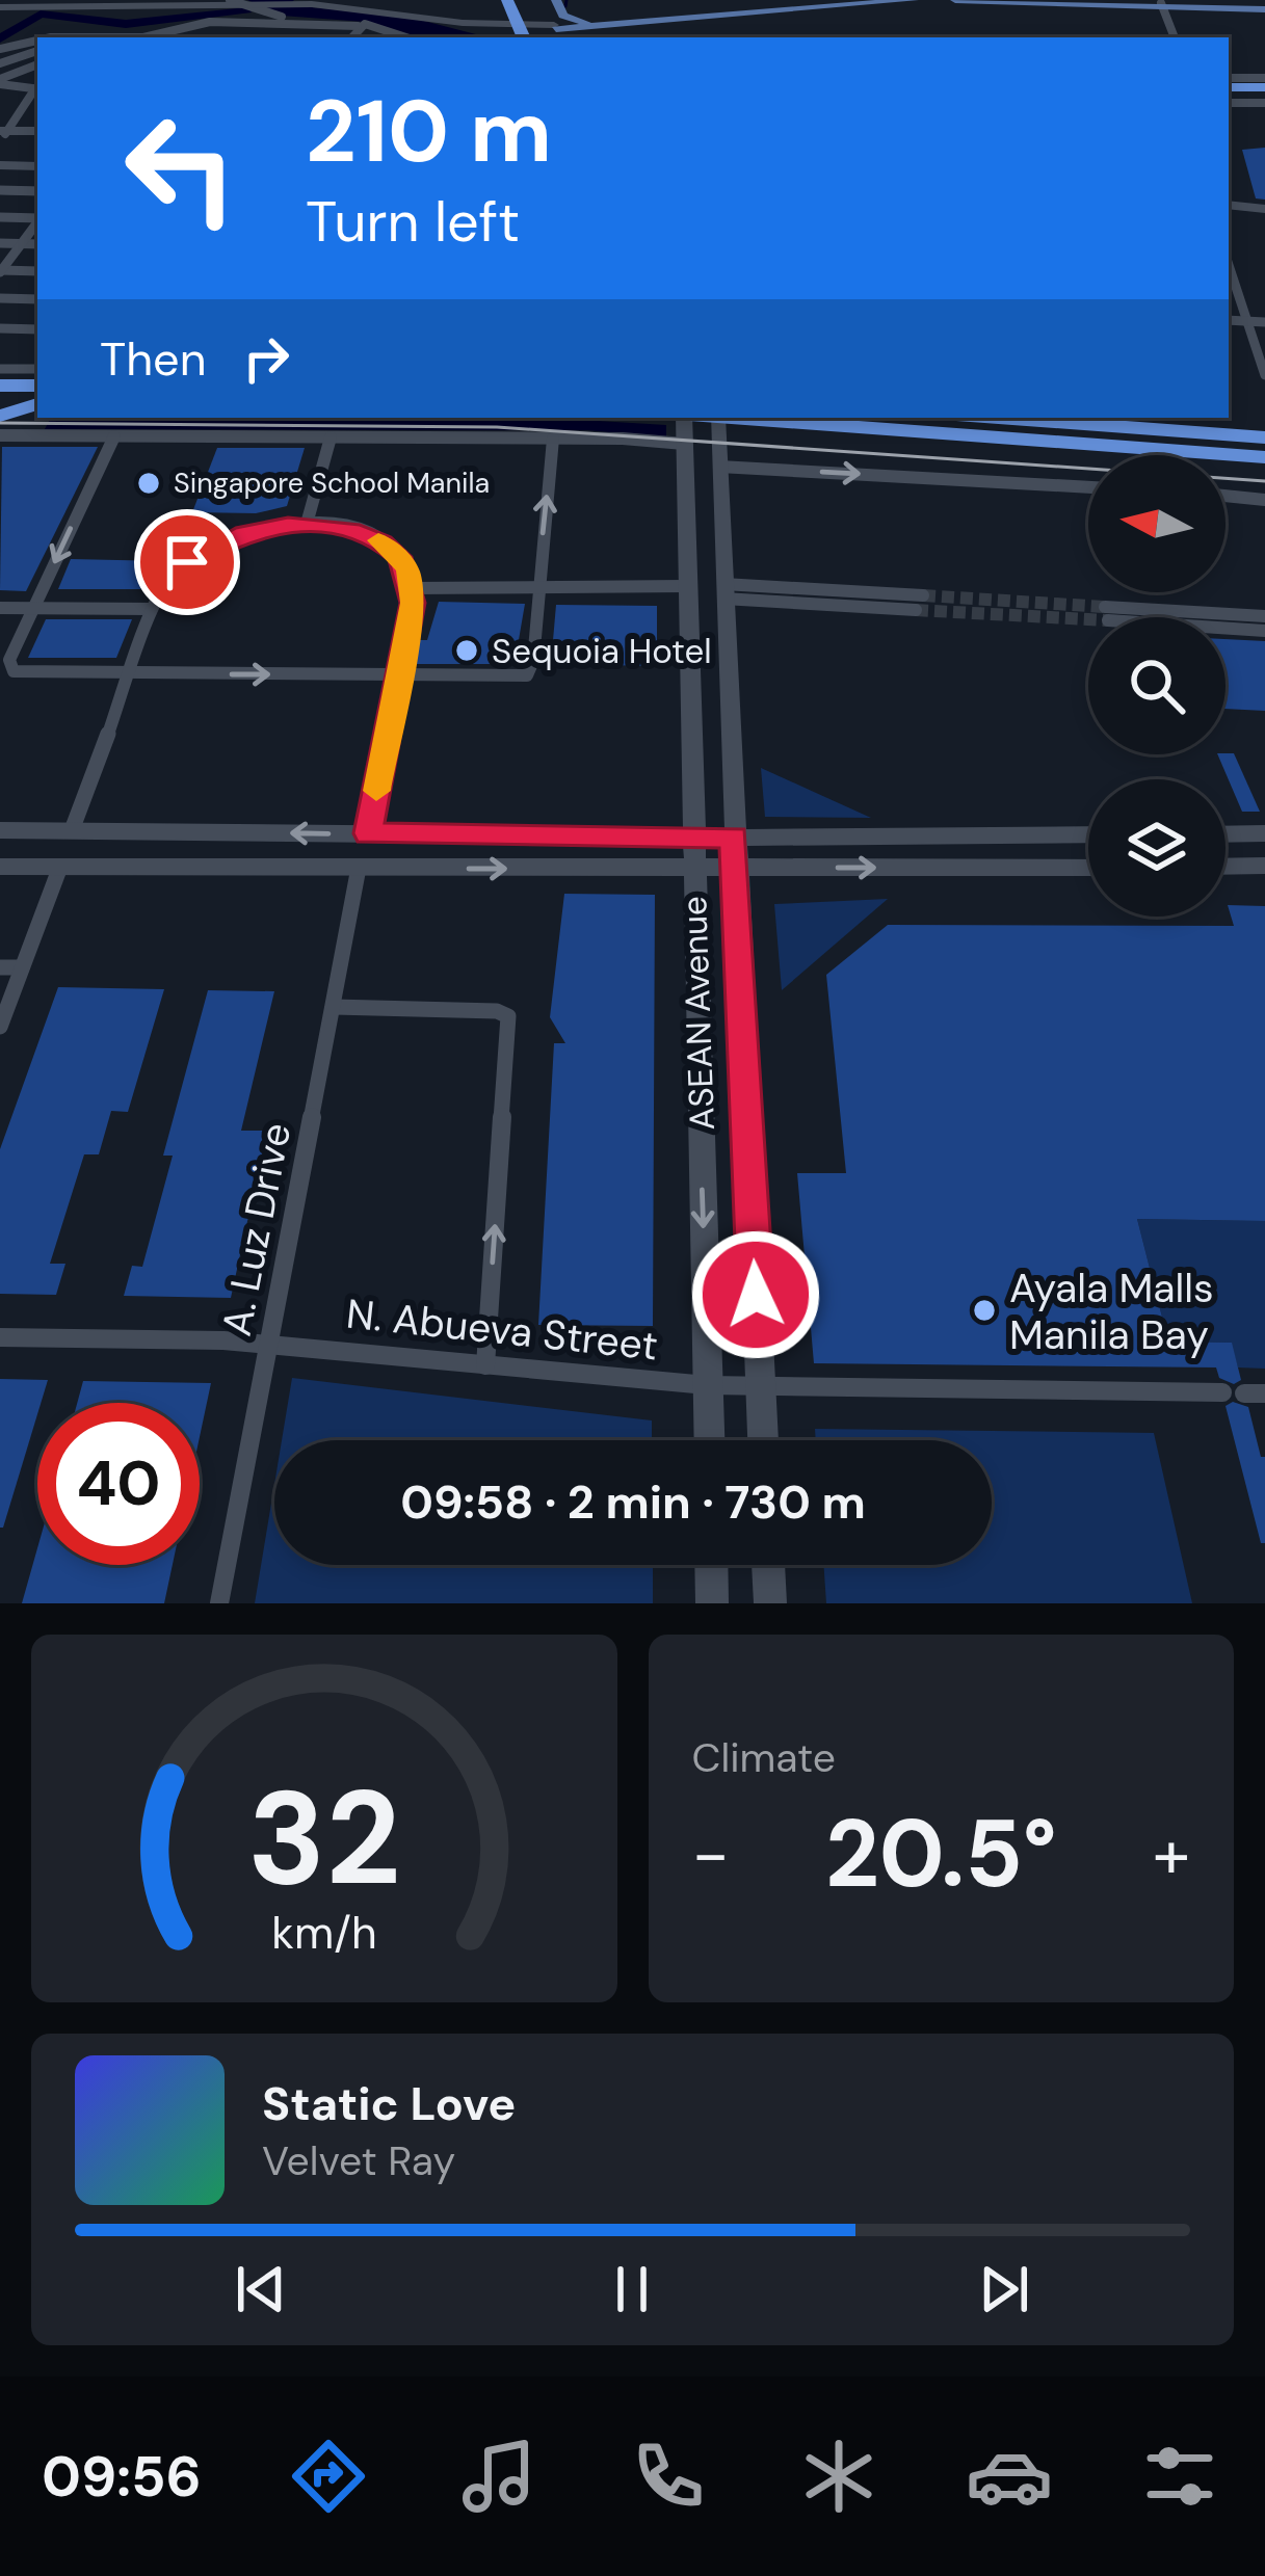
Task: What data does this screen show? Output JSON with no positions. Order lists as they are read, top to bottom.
{
  "streets": {
    "street": ["ASEAN Avenue", "A. Luz Drive", "N. Abueva Street"]
  },
  "crossings": [
    ["ASEAN Avenue", "N. Abueva Street"],
    ["A. Luz Drive", "N. Abueva Street"]
  ],
  "places": ["Singapore School Manila", "Sequoia Hotel", "Ayala Malls Manila Bay"],
  "north": "left",
  "page": {
    "turn": ["210 m", "Turn left"],
    "then": "Then",
    "limit": "40",
    "trip": "09:58 · 2 min · 730 m",
    "tile": "Climate",
    "heat": ["−", "20.5°", "+"],
    "song": ["Static Love", "Velvet Ray"],
    "tabs": "09:56",
    "gauge": ["32", "km/h"]
  }
}
